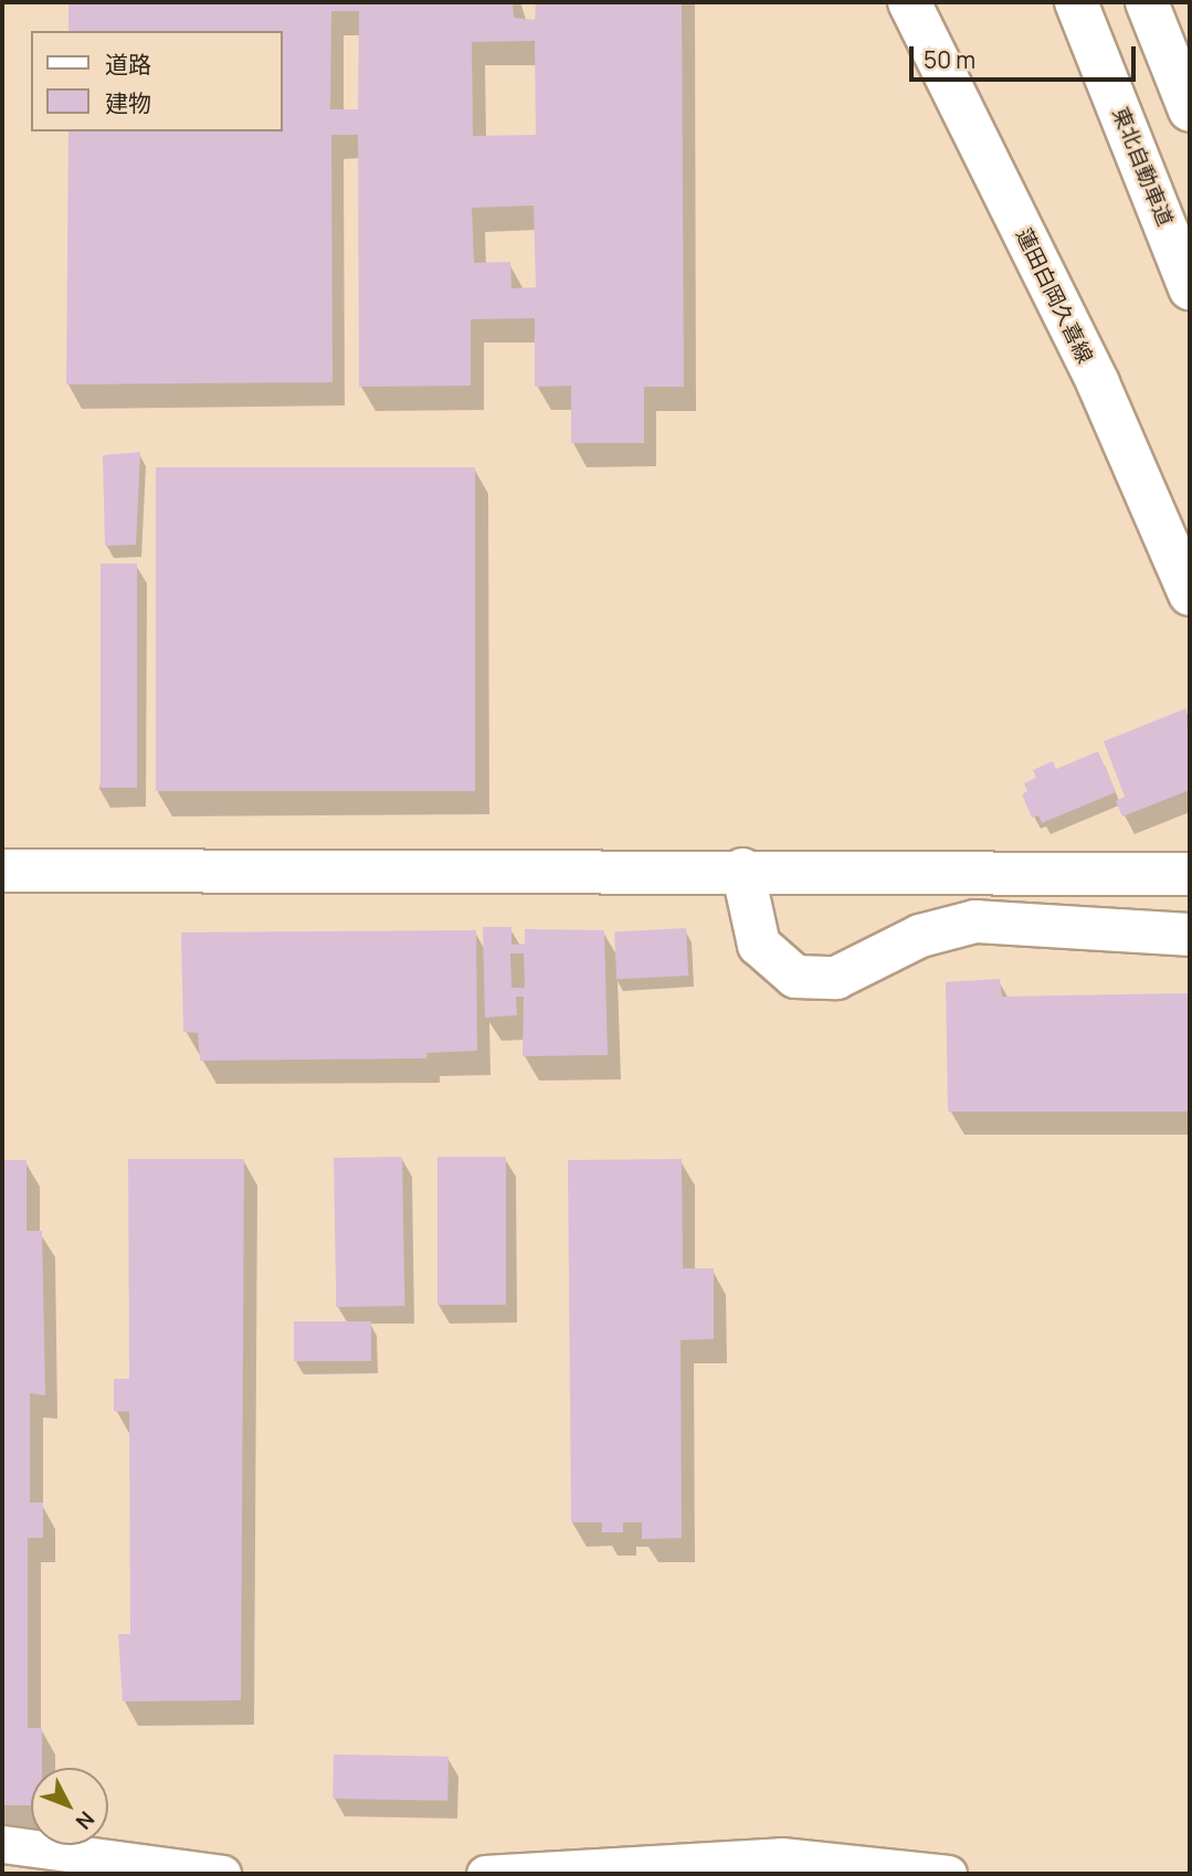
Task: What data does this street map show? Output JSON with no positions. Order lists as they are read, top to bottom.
{
  "streets": {
    "main road": ["東北自動車道", "蓮田白岡久喜線"]
  },
  "legend": ["道路", "建物"],
  "scale_bar": "50 m",
  "north": "bottom right"
}
